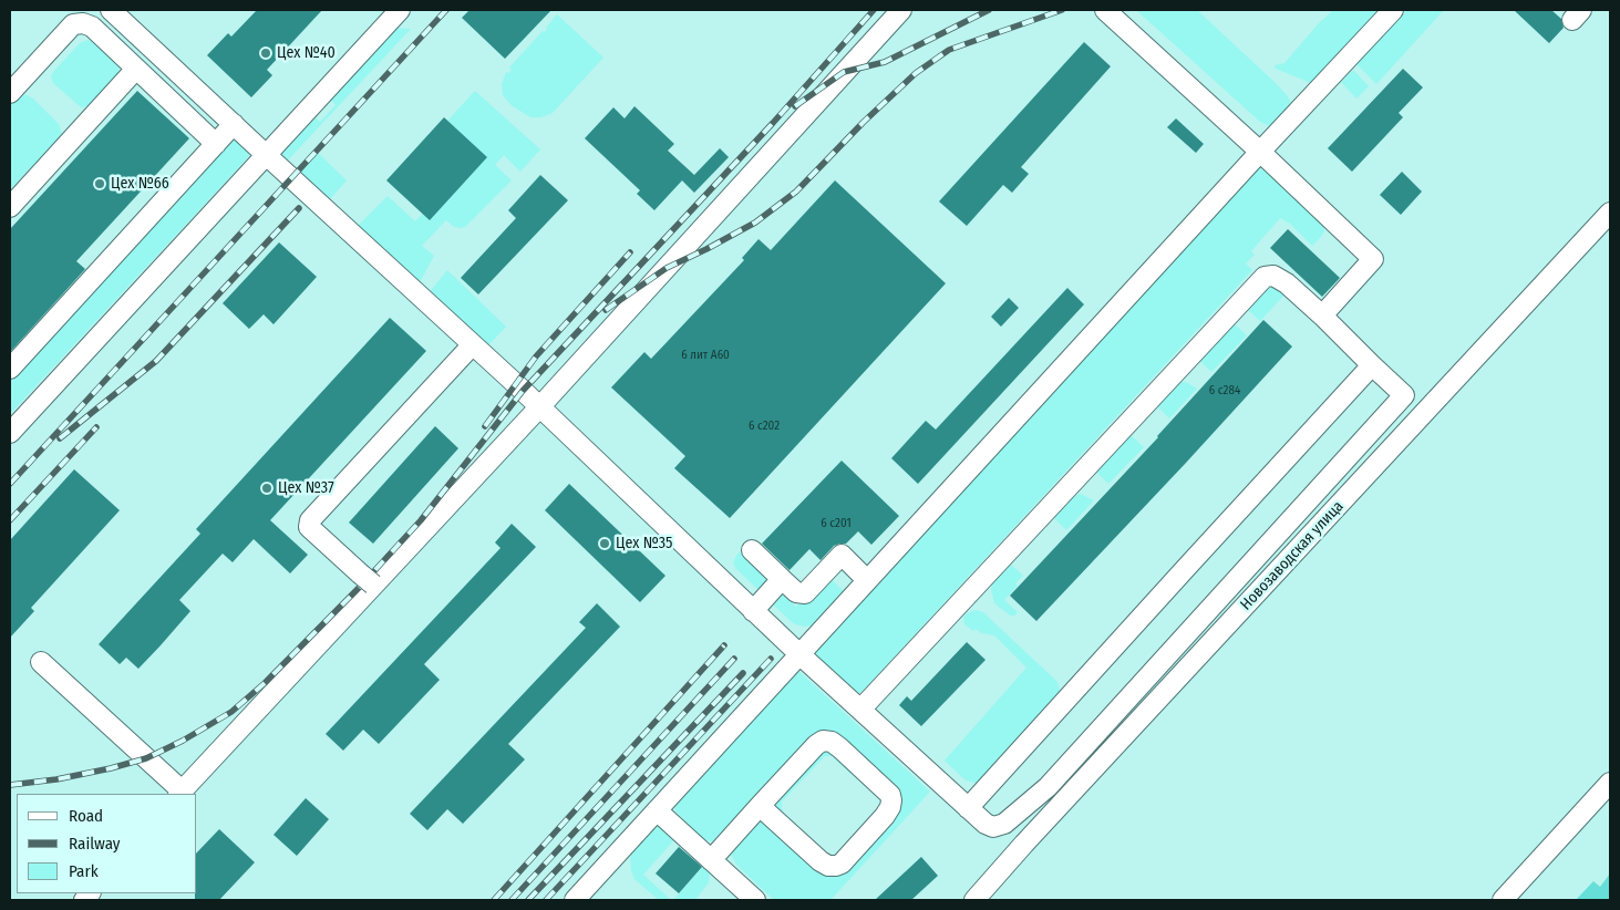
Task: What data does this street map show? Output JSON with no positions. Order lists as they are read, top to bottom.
{
  "streets": {
    "street": ["Новозаводская улица"]
  },
  "places": [
    "Цех №40",
    "Цех №66",
    "Цех №37",
    "Цех №35"
  ],
  "house_numbers": [
    "6 лит А60",
    "6 с284",
    "6 с202",
    "6 с201"
  ],
  "legend": ["Road", "Railway", "Park"]
}
